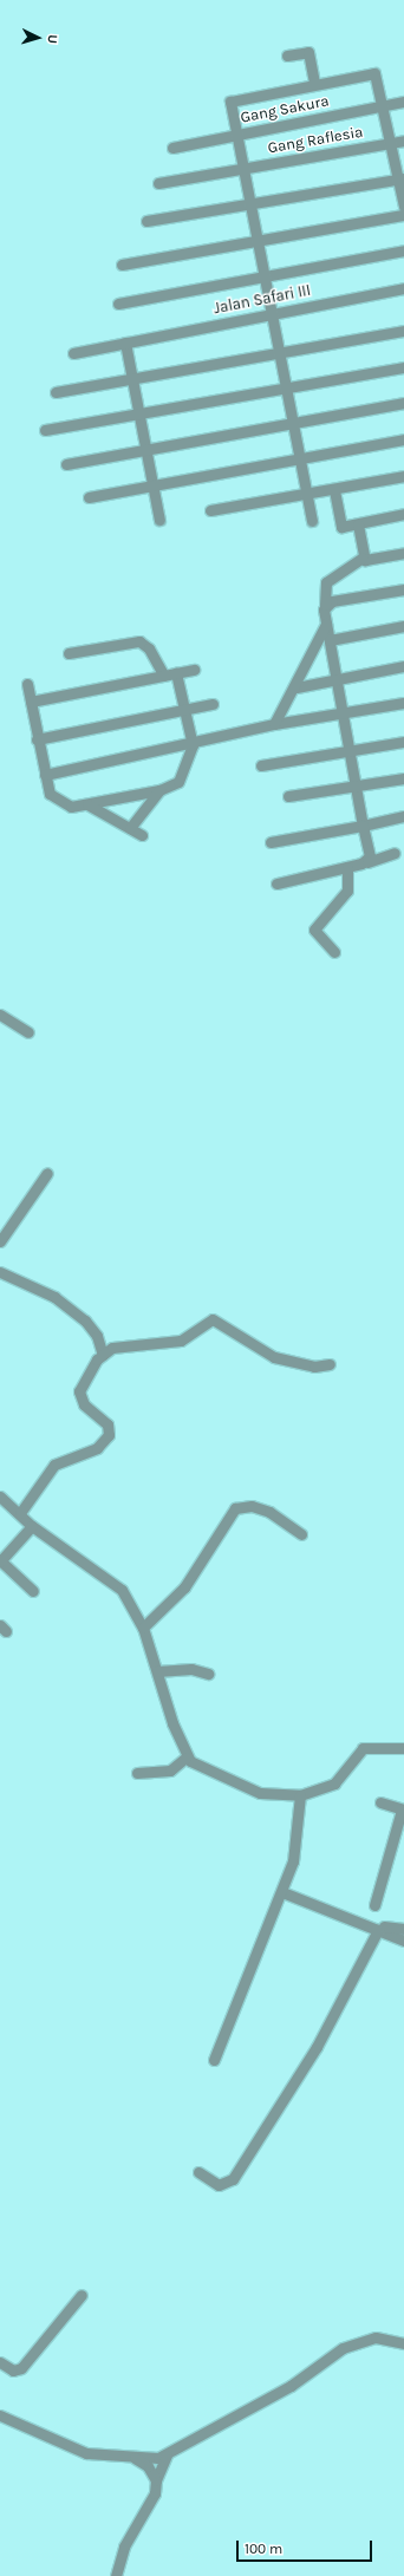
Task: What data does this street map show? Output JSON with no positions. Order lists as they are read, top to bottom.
{
  "streets": {
    "street": ["Gang Sakura", "Gang Raflesia", "Jalan Safari III"]
  },
  "scale_bar": "100 m",
  "north": "right"
}
